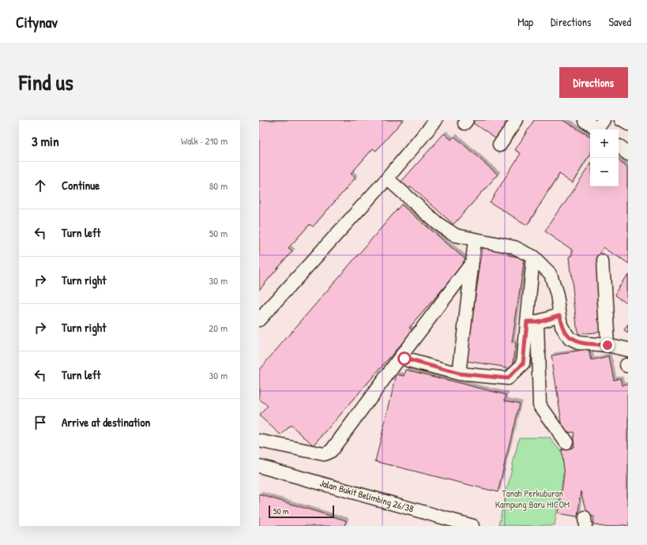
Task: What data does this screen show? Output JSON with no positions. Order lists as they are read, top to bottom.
{
  "streets": {
    "street": ["Jalan Bukit Belimbing 26/38"]
  },
  "parks": ["Tanah Perkuburan Kampung Baru HICOM"],
  "scale_bar": "50 m",
  "page": {
    "header": "Citynav",
    "nav": ["Map", "Directions", "Saved"],
    "title": "Find us",
    "buttons": "Directions",
    "heading": ["3 min", "Walk · 210 m"],
    "map_buttons": ["+", "−"],
    "list": [
      ["Continue", "80 m"],
      ["Turn left", "50 m"],
      ["Turn right", "30 m"],
      ["Turn right", "20 m"],
      ["Turn left", "30 m"],
      "Arrive at destination"
    ],
    "scale": "50 m"
  }
}
